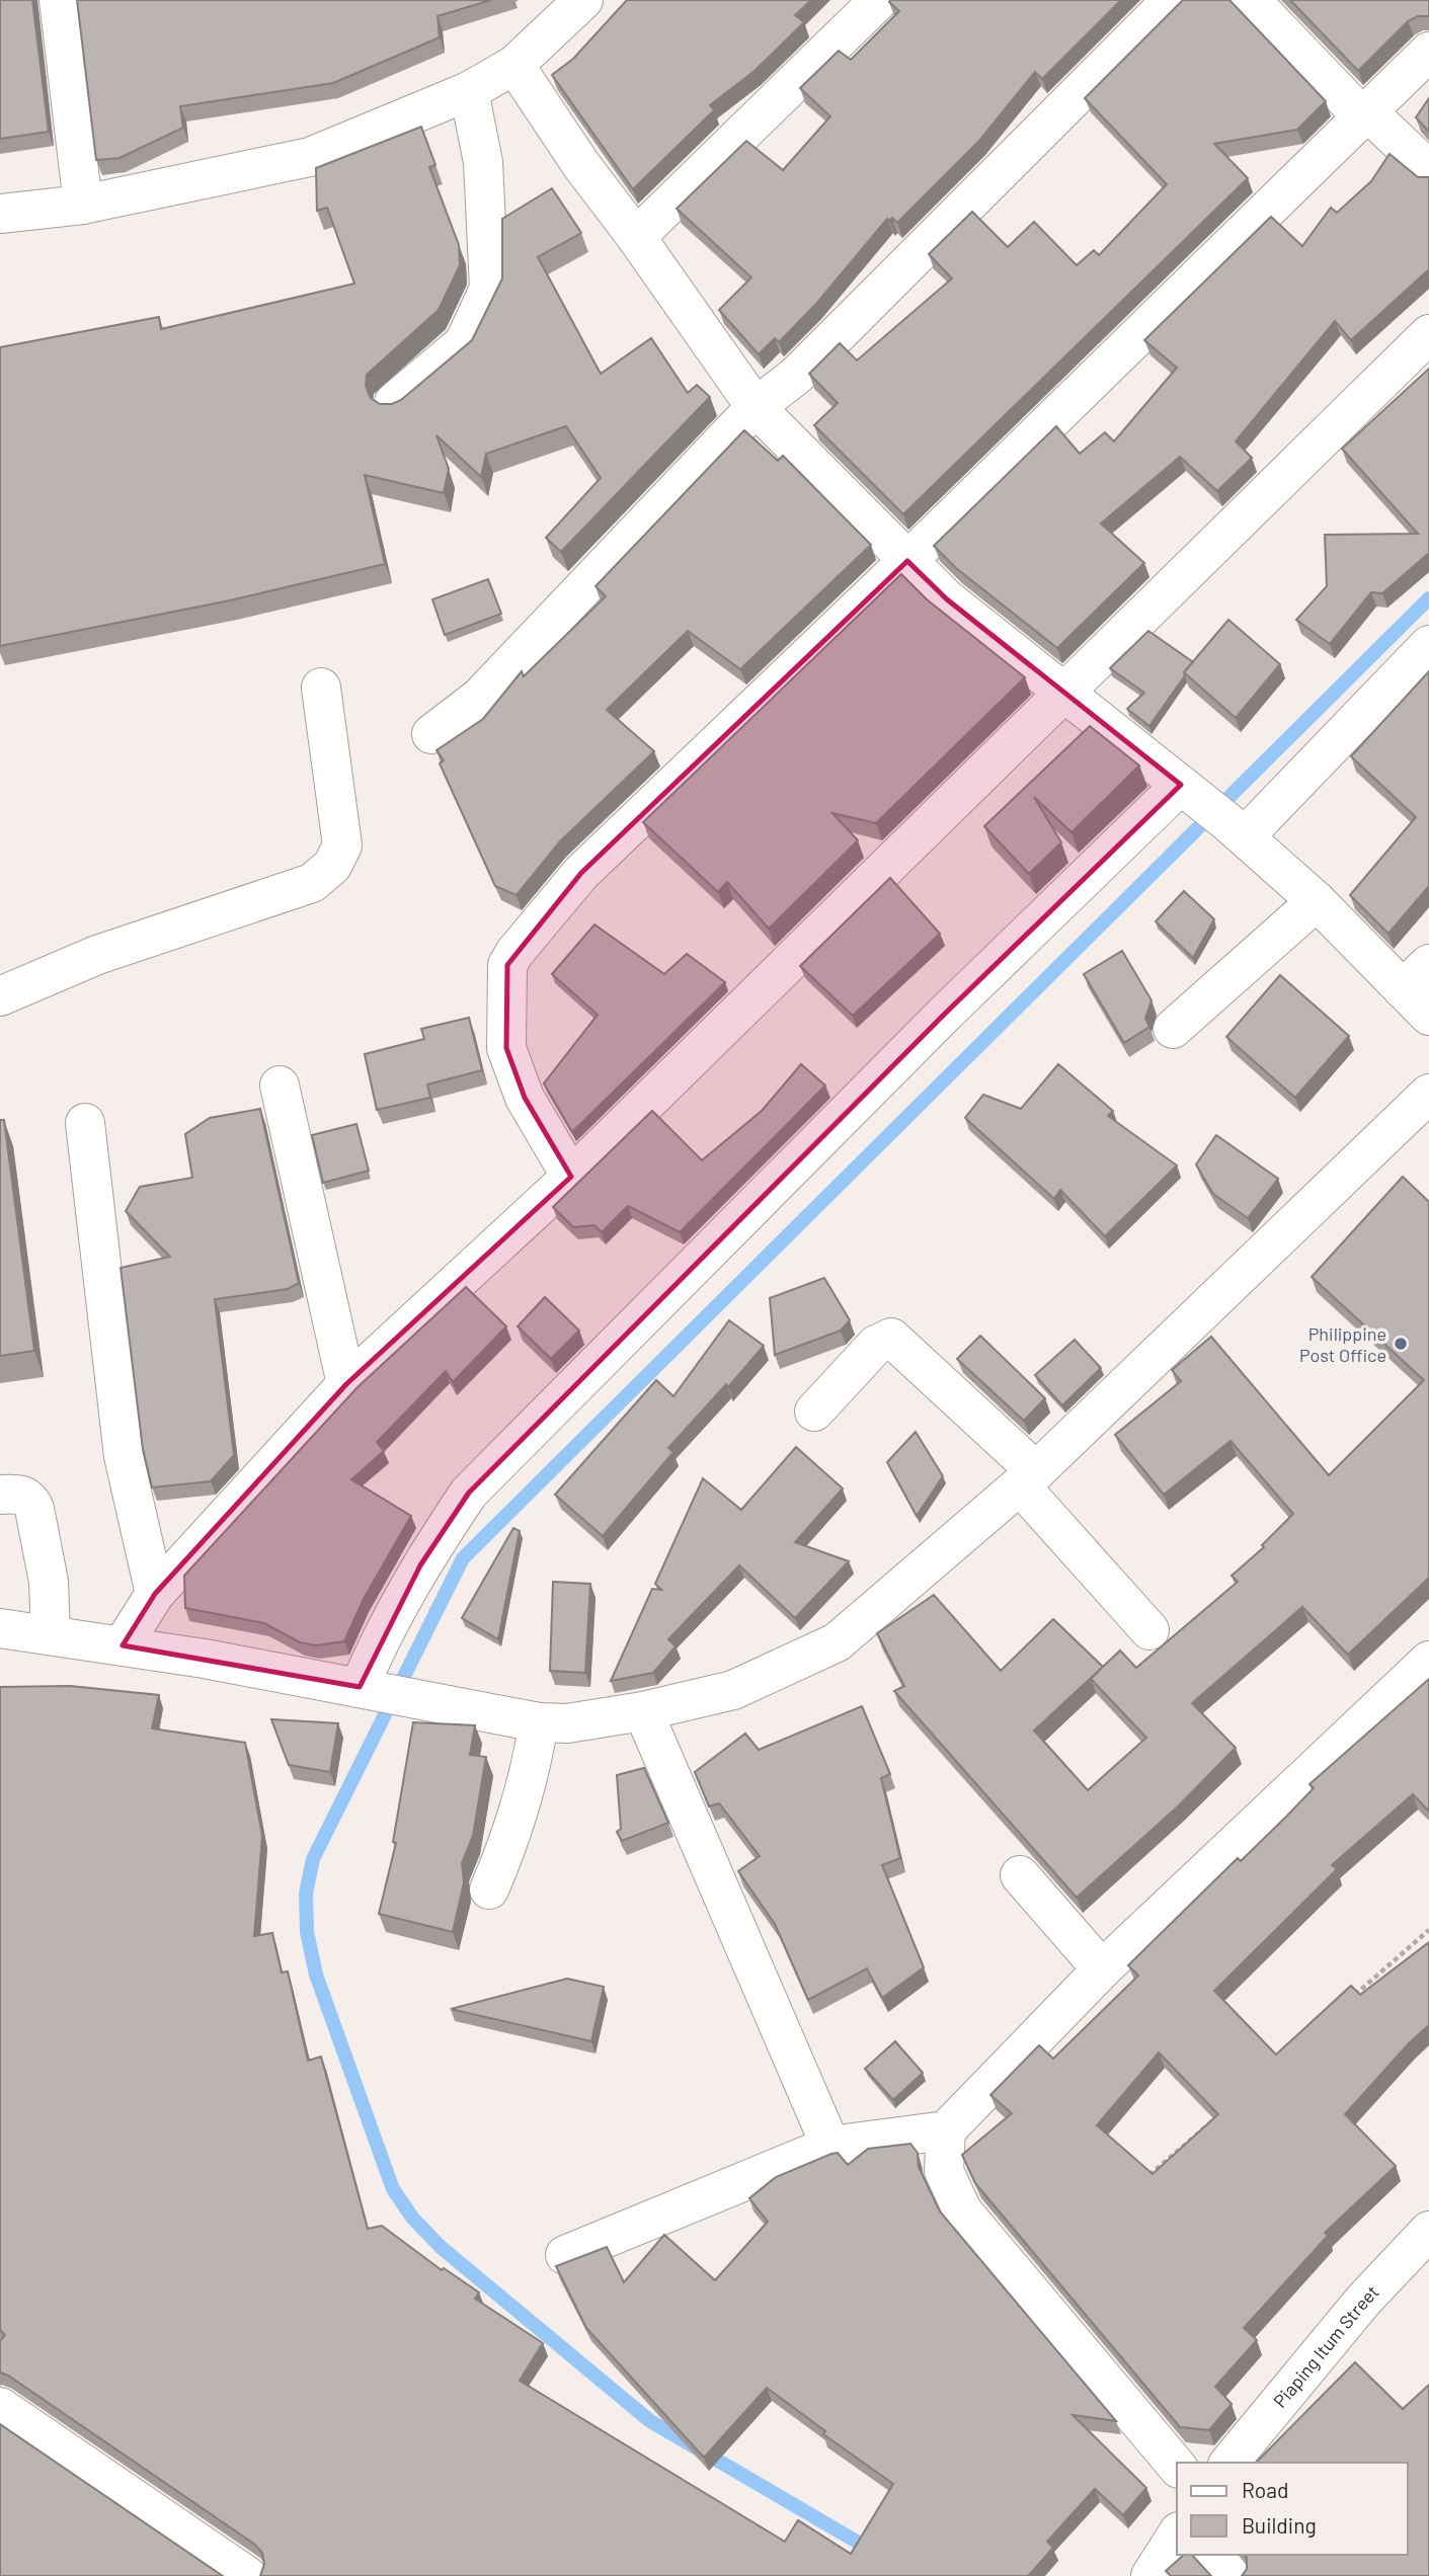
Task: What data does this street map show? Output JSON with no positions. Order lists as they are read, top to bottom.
{
  "streets": {
    "street": ["Piaping Itum Street"]
  },
  "places": ["Philippine Post Office"],
  "legend": ["Road", "Building"]
}
